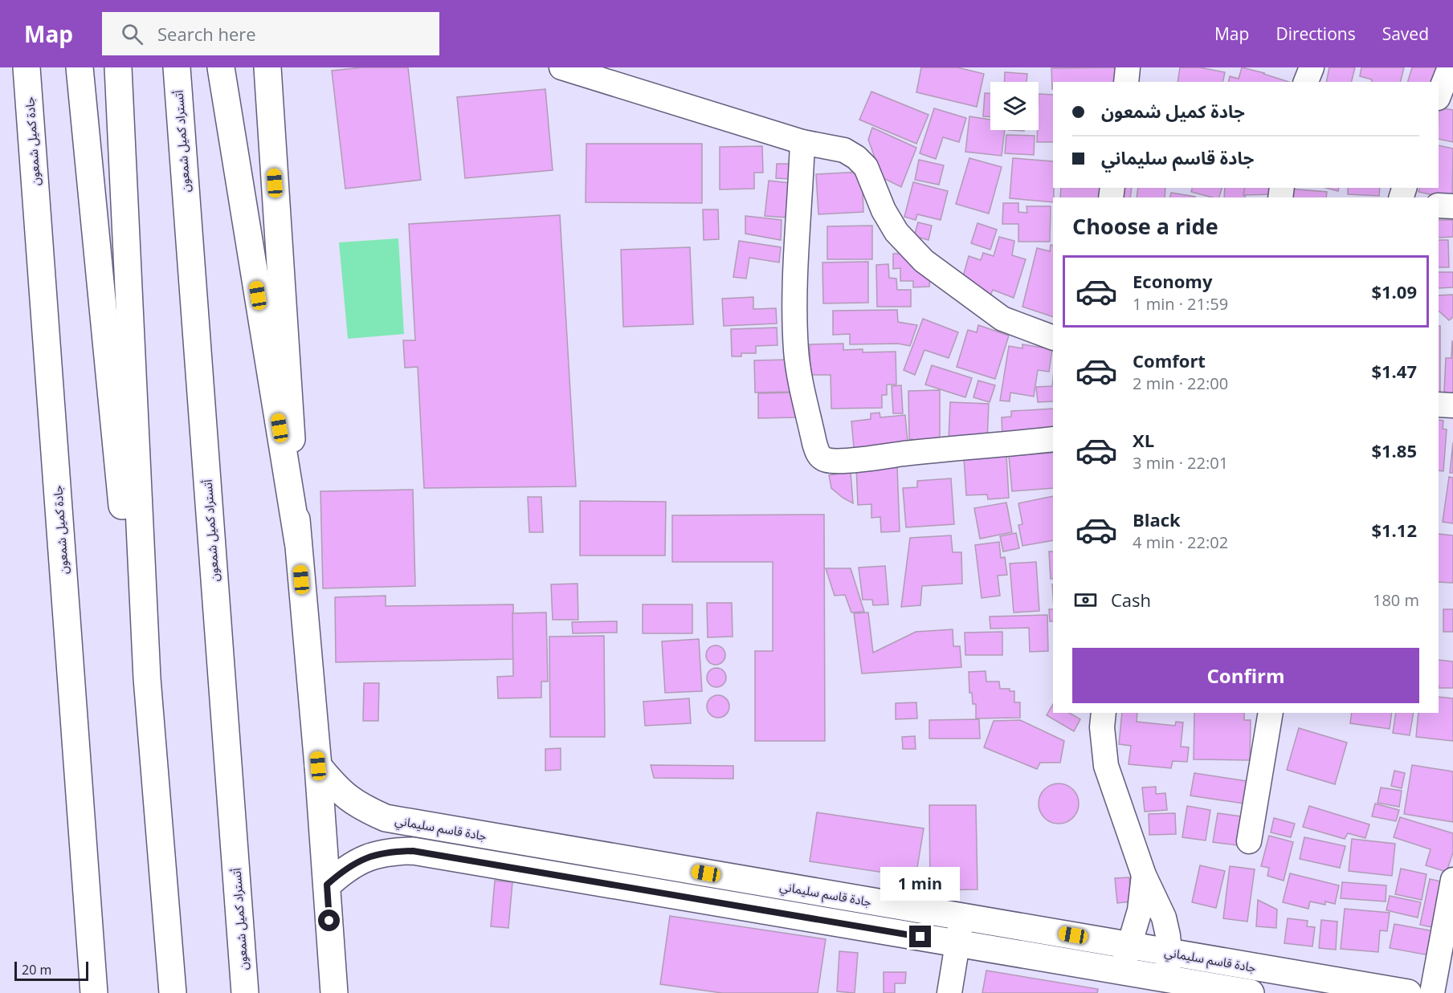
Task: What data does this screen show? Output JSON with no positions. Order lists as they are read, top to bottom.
{
  "streets": {
    "main road": ["جادة كميل شمعون", "أتستراد كميل شمعون", "جادة قاسم سليماني"]
  },
  "scale_bar": "20 m",
  "page": {
    "header": "Map",
    "search": "Search here",
    "nav": ["Map", "Directions", "Saved"],
    "banner": ["جادة كميل شمعون", "جادة قاسم سليماني"],
    "heading": "Choose a ride",
    "list": [
      {
        "name": "Economy",
        "note": "1 min · 21:59",
        "value": "$1.09"
      },
      {
        "name": "Comfort",
        "note": "2 min · 22:00",
        "value": "$1.47"
      },
      {
        "name": "XL",
        "note": "3 min · 22:01",
        "value": "$1.85"
      },
      {
        "name": "Black",
        "note": "4 min · 22:02",
        "value": "$1.12"
      }
    ],
    "pay": ["Cash", "180 m"],
    "buttons": "Confirm",
    "bubble": "1 min",
    "scale": "20 m"
  }
}
